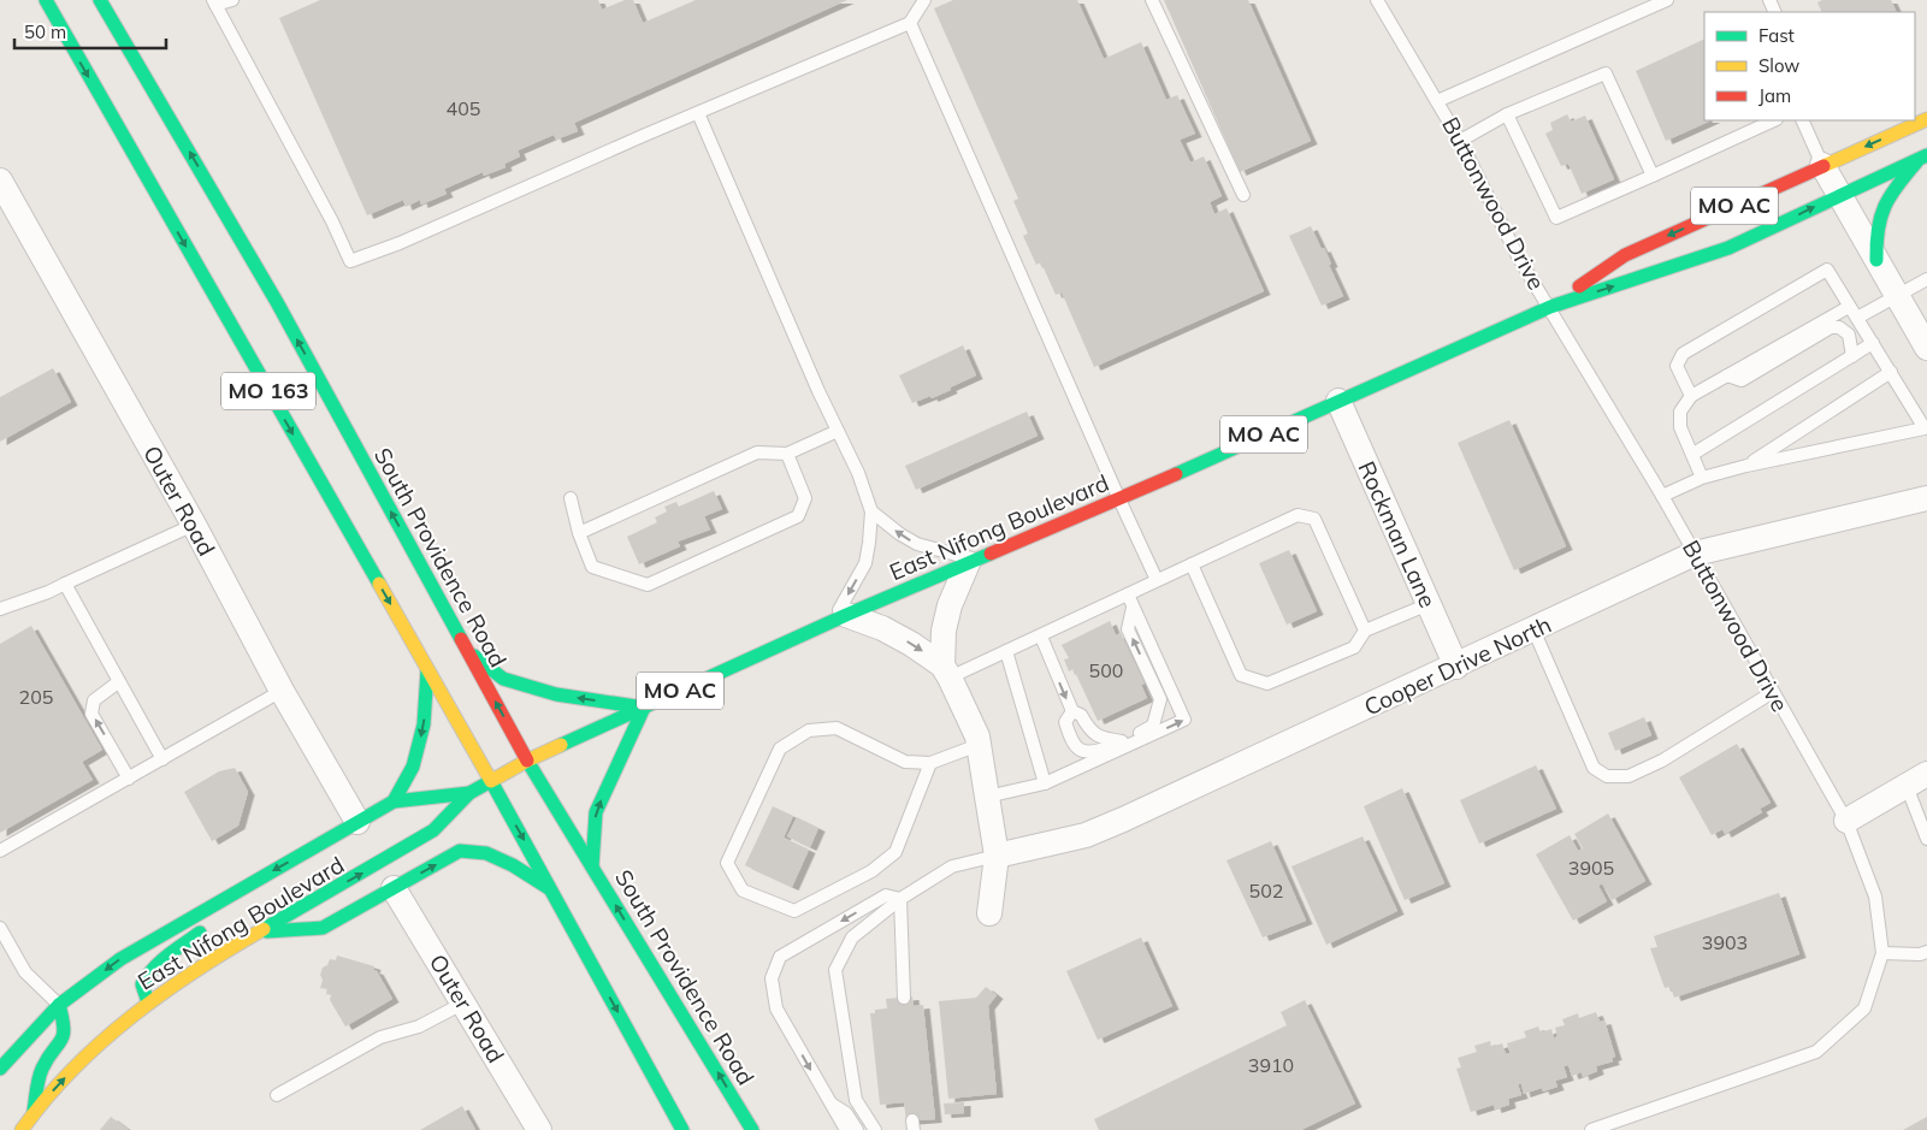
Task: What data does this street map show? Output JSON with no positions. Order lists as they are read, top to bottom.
{
  "streets": {
    "main road": [
      "MO AC",
      "MO 163",
      "East Nifong Boulevard",
      "South Providence Road"
    ],
    "street": ["Outer Road", "Rockman Lane", "Cooper Drive North"],
    "lane": ["Buttonwood Drive"]
  },
  "crossings": [
    ["Buttonwood Drive", "East Nifong Boulevard"],
    ["Buttonwood Drive", "Cooper Drive North"],
    ["MO 163", "East Nifong Boulevard"],
    ["Outer Road", "East Nifong Boulevard"],
    ["East Nifong Boulevard", "Rockman Lane"],
    ["East Nifong Boulevard", "South Providence Road"],
    ["Rockman Lane", "Cooper Drive North"]
  ],
  "house_numbers": [
    "405",
    "500",
    "205",
    "3905",
    "502",
    "3903",
    "3910"
  ],
  "legend": ["Fast", "Slow", "Jam"],
  "scale_bar": "50 m"
}
